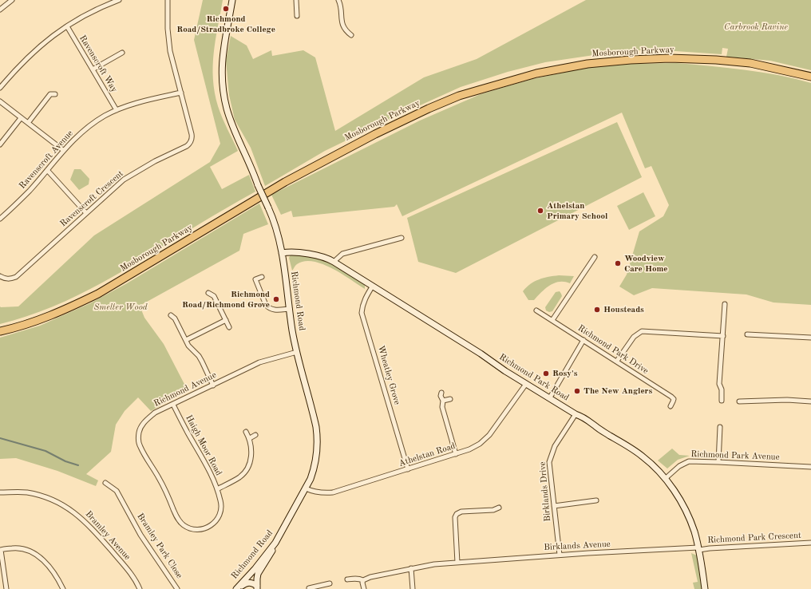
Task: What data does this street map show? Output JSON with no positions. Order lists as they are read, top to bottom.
{
  "streets": {
    "highway": ["Mosborough Parkway"],
    "main road": ["Richmond Road", "Richmond Park Road"],
    "street": [
      "Ravenscroft Way",
      "Ravenscroft Avenue",
      "Ravenscroft Crescent",
      "Richmond Park Drive",
      "Wheatley Grove",
      "Richmond Avenue",
      "Haigh Moor Road",
      "Athelstan Road",
      "Richmond Park Avenue",
      "Birklands Drive",
      "Bramley Avenue",
      "Richmond Park Crescent",
      "Bramley Park Close",
      "Birklands Avenue"
    ]
  },
  "crossings": [
    ["Ravenscroft Way", "Ravenscroft Avenue"],
    ["Ravenscroft Avenue", "Ravenscroft Crescent"],
    ["Richmond Road", "Richmond Park Road"],
    ["Richmond Road", "Richmond Avenue"],
    ["Richmond Road", "Athelstan Road"],
    ["Wheatley Grove", "Richmond Park Road"],
    ["Wheatley Grove", "Athelstan Road"],
    ["Richmond Park Road", "Athelstan Road"],
    ["Richmond Park Road", "Richmond Park Avenue"],
    ["Richmond Park Road", "Birklands Drive"],
    ["Richmond Park Road", "Richmond Park Crescent"],
    ["Richmond Park Road", "Birklands Avenue"],
    ["Richmond Avenue", "Haigh Moor Road"],
    ["Birklands Drive", "Birklands Avenue"],
    ["Richmond Park Crescent", "Birklands Avenue"]
  ],
  "parks": ["Carbrook Ravine", "Smelter Wood"],
  "places": [
    "Richmond Road/Stradbroke College",
    "Athelstan Primary School",
    "Woodview Care Home",
    "Richmond Road/Richmond Grove",
    "Housteads",
    "Rosy's",
    "The New Anglers"
  ]
}
